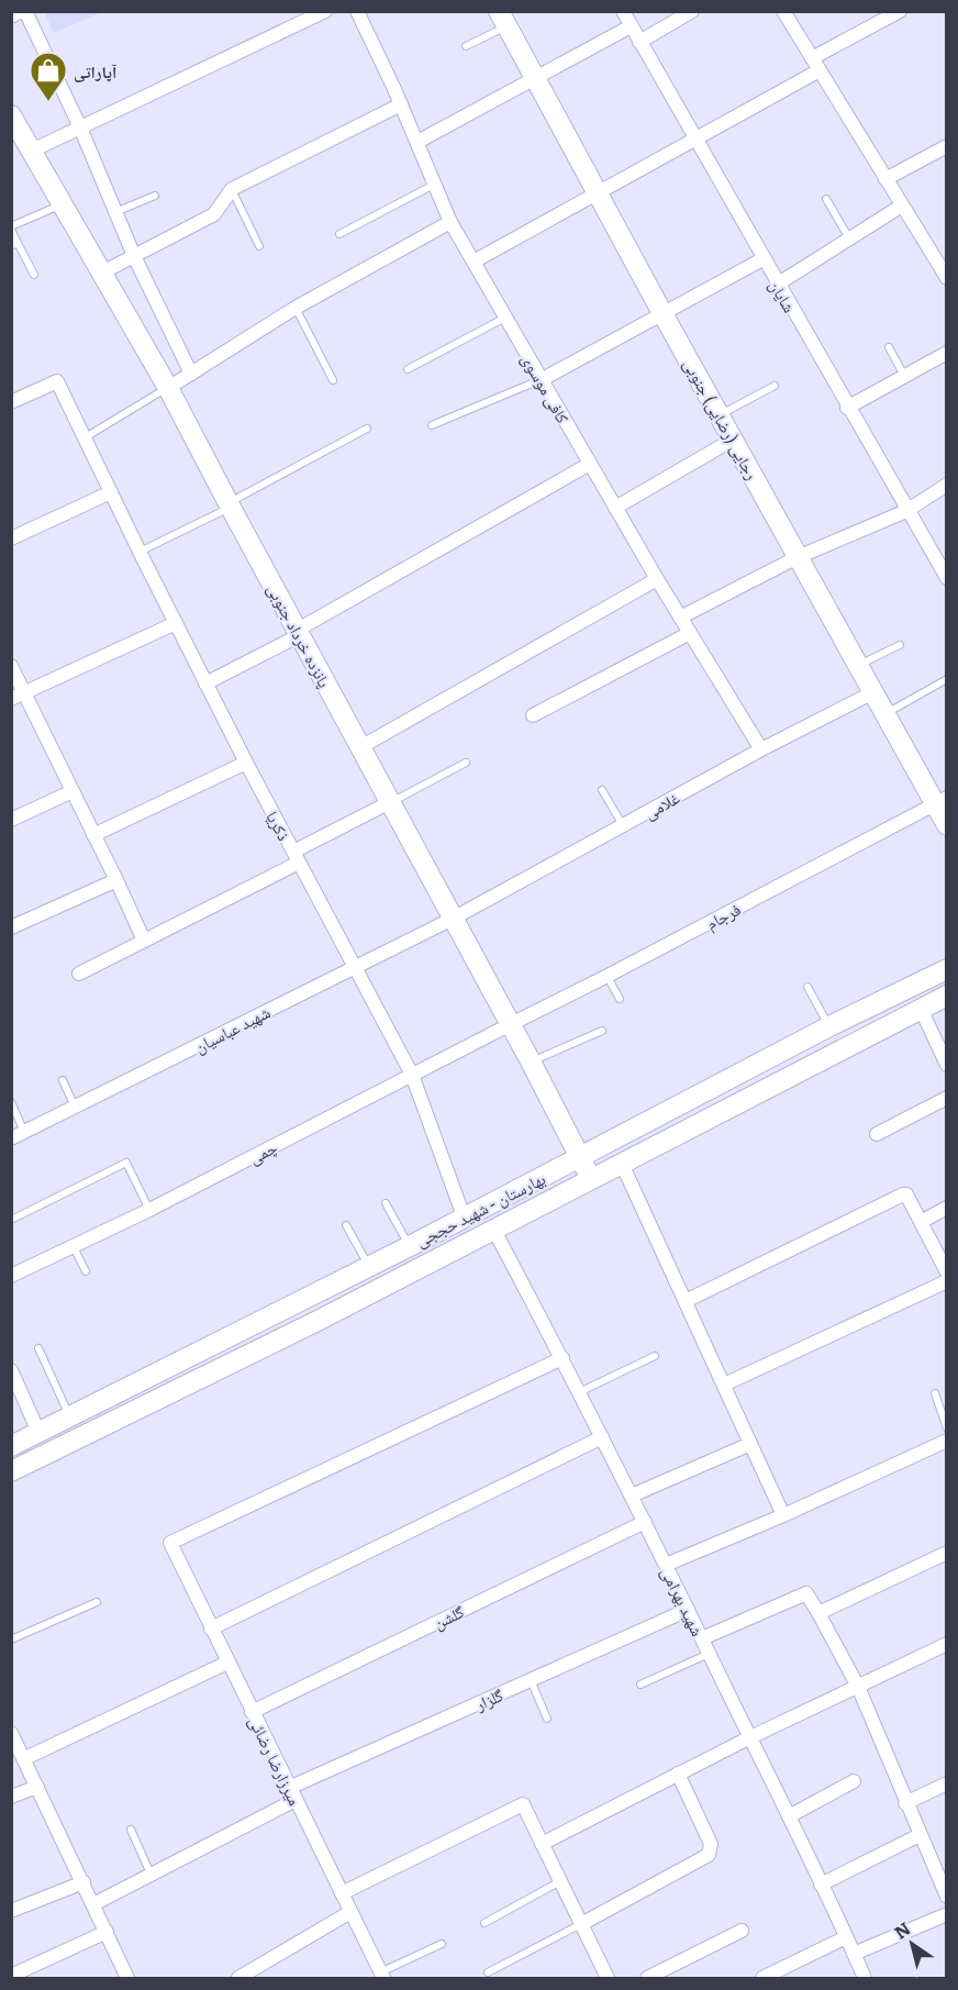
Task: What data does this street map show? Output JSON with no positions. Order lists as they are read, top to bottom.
{
  "streets": {
    "main road": ["رجایی (رضایی) جنوبی", "پانزده خرداد جنوبی", "بهارستان - شهید حججی"],
    "street": [
      "شایان",
      "کافی موسوی",
      "غلامی",
      "ذکریا",
      "فرجام",
      "شهید عباسیان",
      "چمی",
      "شهید بهرامی",
      "گلشن",
      "گلزار",
      "میرزارضا رضائی"
    ]
  },
  "crossings": [
    ["کافی موسوی", "غلامی"],
    ["رجایی (رضایی) جنوبی", "غلامی"],
    ["رجایی (رضایی) جنوبی", "فرجام"],
    ["پانزده خرداد جنوبی", "غلامی"],
    ["پانزده خرداد جنوبی", "فرجام"],
    ["پانزده خرداد جنوبی", "شهید عباسیان"],
    ["پانزده خرداد جنوبی", "چمی"],
    ["پانزده خرداد جنوبی", "بهارستان - شهید حججی"],
    ["غلامی", "شهید عباسیان"],
    ["ذکریا", "شهید عباسیان"],
    ["ذکریا", "چمی"],
    ["ذکریا", "بهارستان - شهید حججی"],
    ["فرجام", "چمی"],
    ["بهارستان - شهید حججی", "شهید بهرامی"],
    ["شهید بهرامی", "گلشن"],
    ["شهید بهرامی", "گلزار"],
    ["شهید بهرامی", "میرزارضا رضائی"],
    ["گلشن", "میرزارضا رضائی"],
    ["گلزار", "میرزارضا رضائی"]
  ],
  "places": {
    "shop": ["آپاراتی"]
  },
  "north": "top left"
}
